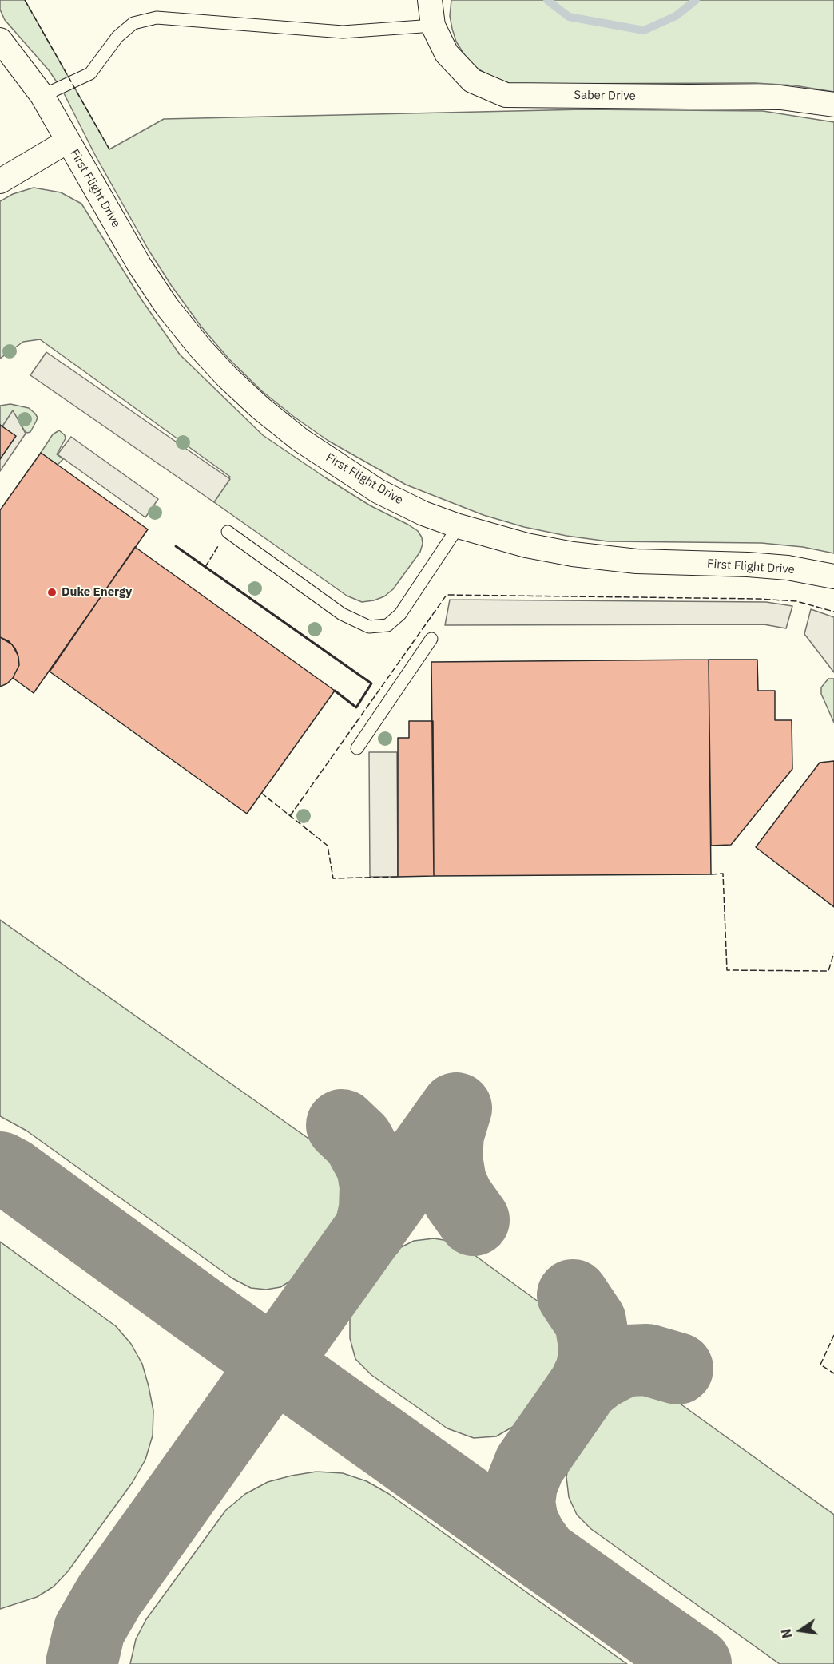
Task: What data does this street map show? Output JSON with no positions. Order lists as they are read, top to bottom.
{
  "streets": {
    "street": ["Saber Drive", "First Flight Drive"]
  },
  "places": ["Duke Energy"],
  "north": "left"
}
